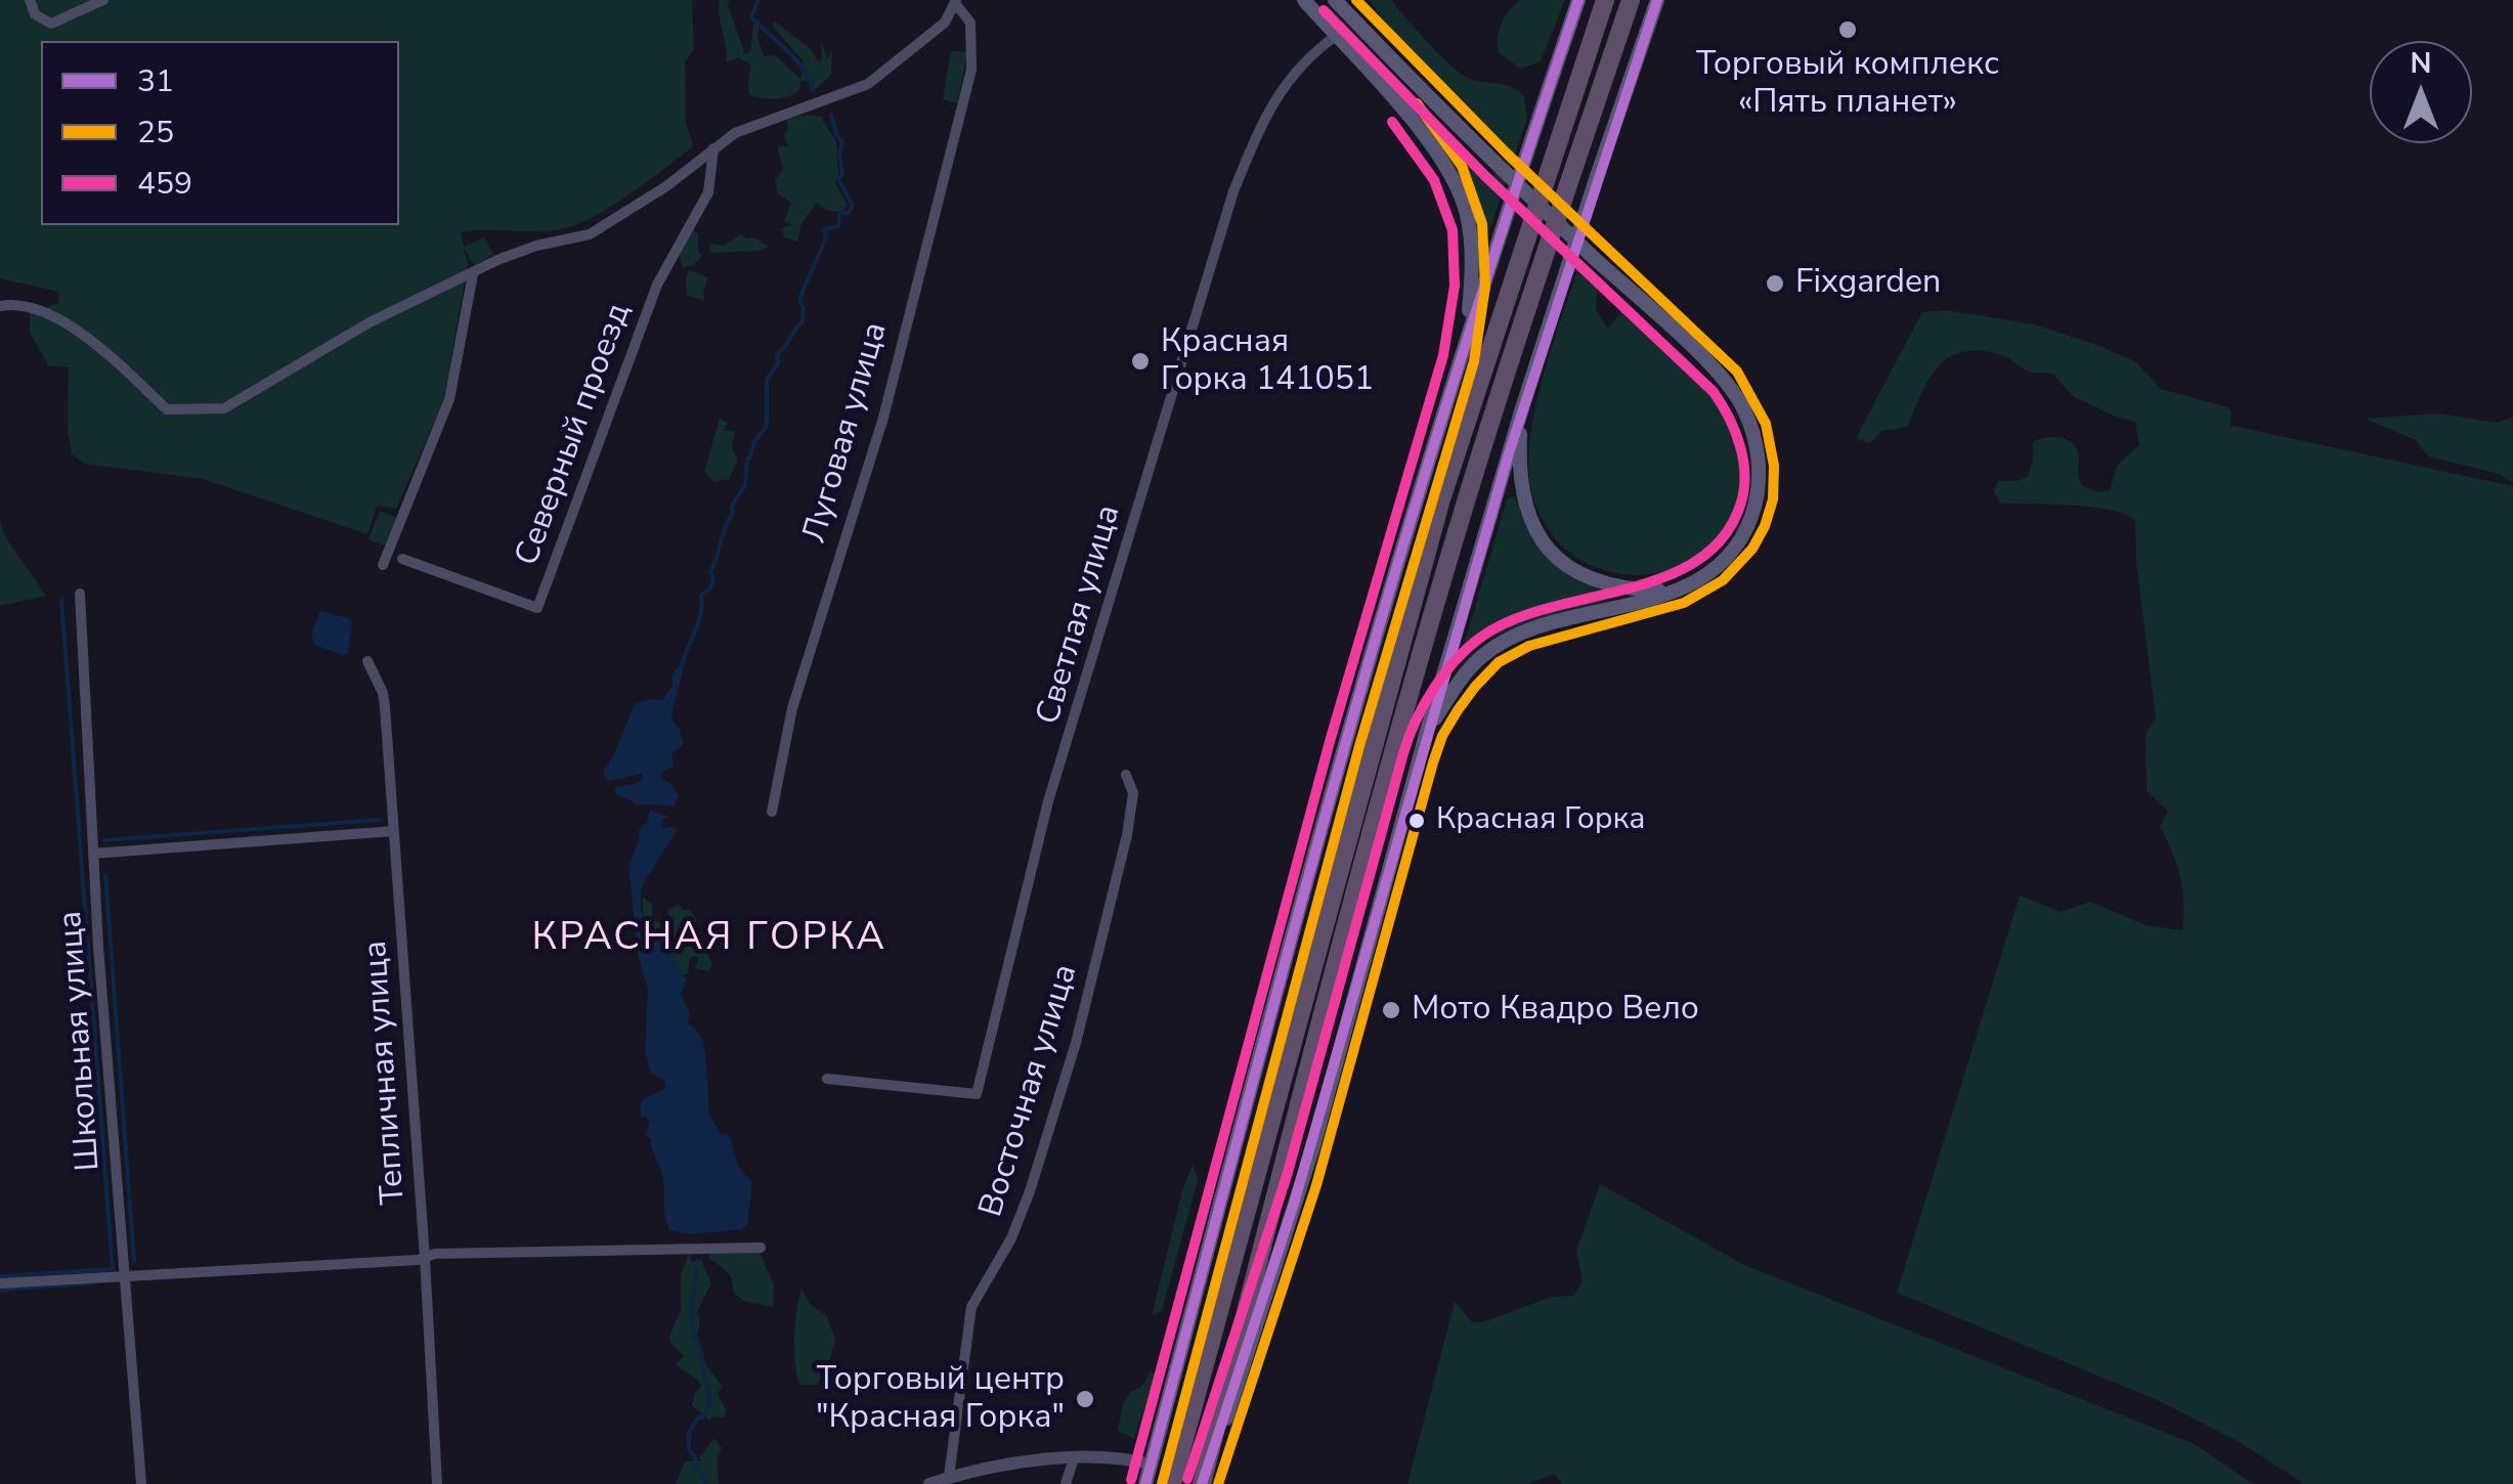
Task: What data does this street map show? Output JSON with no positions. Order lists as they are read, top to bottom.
{
  "streets": {
    "street": [
      "Луговая улица",
      "Северный проезд",
      "Светлая улица",
      "Школьная улица",
      "Тепличная улица",
      "Восточная улица"
    ]
  },
  "districts": ["КРАСНАЯ ГОРКА"],
  "places": [
    "Торговый комплекс «Пять планет»",
    "Fixgarden",
    "Красная Горка 141051",
    "Красная Горка",
    "Мото Квадро Вело",
    "Торговый центр \"Красная Горка\""
  ],
  "lines": ["transit line 31", "transit line 25", "transit line 459"],
  "legend": ["31", "25", "459"],
  "north": "top"
}
